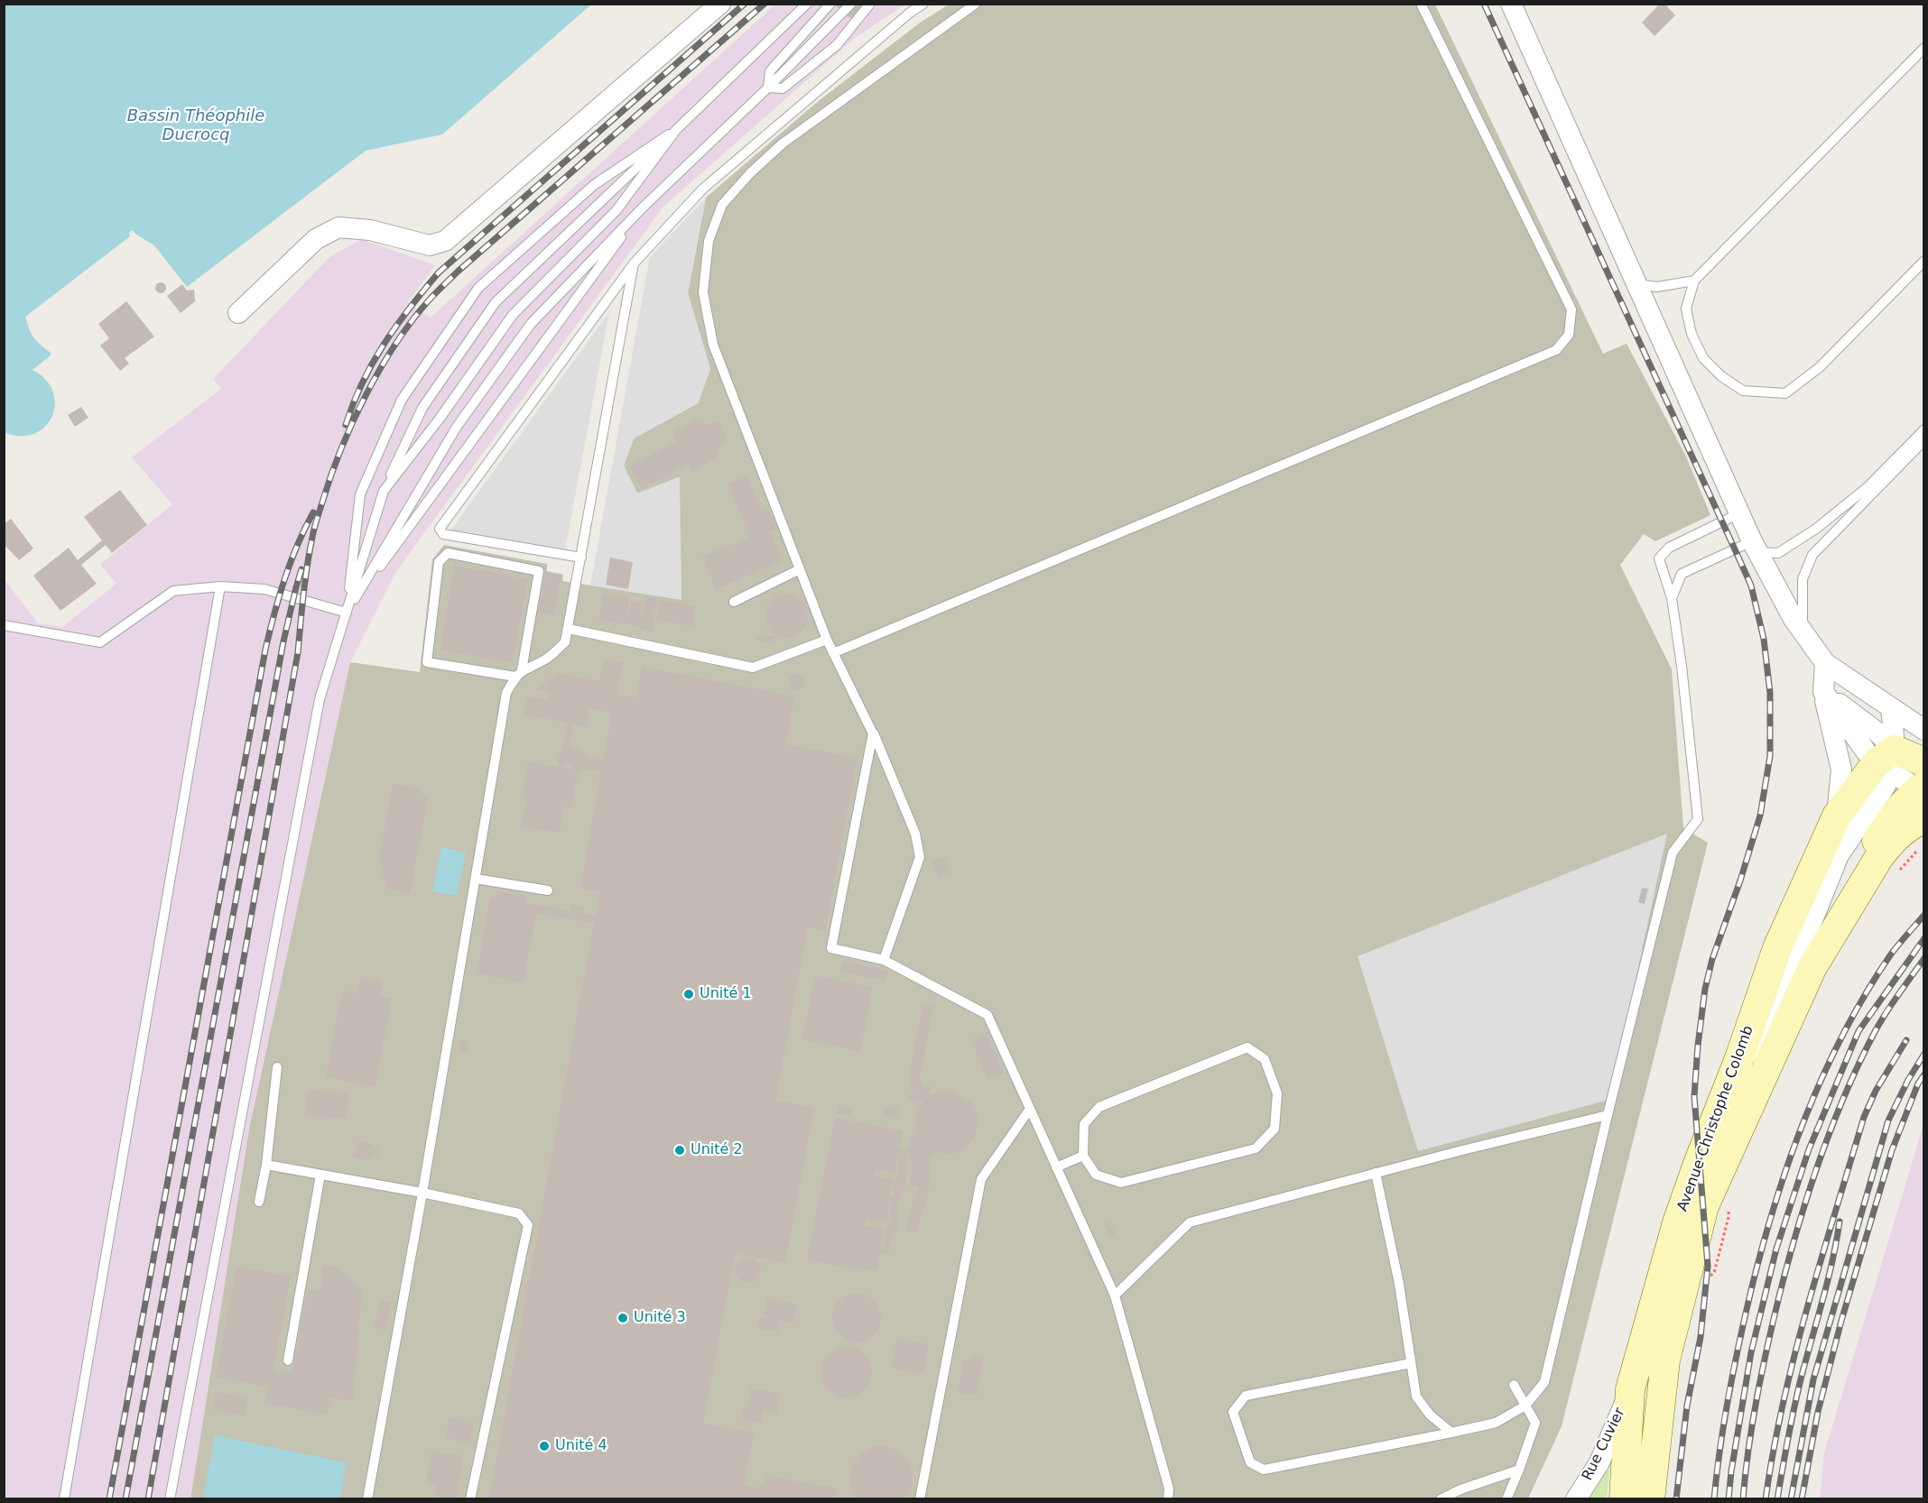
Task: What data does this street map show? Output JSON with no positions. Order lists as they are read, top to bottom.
{
  "streets": {
    "main road": ["Avenue Christophe Colomb"],
    "street": ["Rue Cuvier"]
  },
  "crossings": [
    ["Avenue Christophe Colomb", "Rue Cuvier"]
  ],
  "water": ["Bassin Théophile Ducrocq"],
  "places": [
    "Unité 1",
    "Unité 2",
    "Unité 3",
    "Unité 4"
  ]
}
